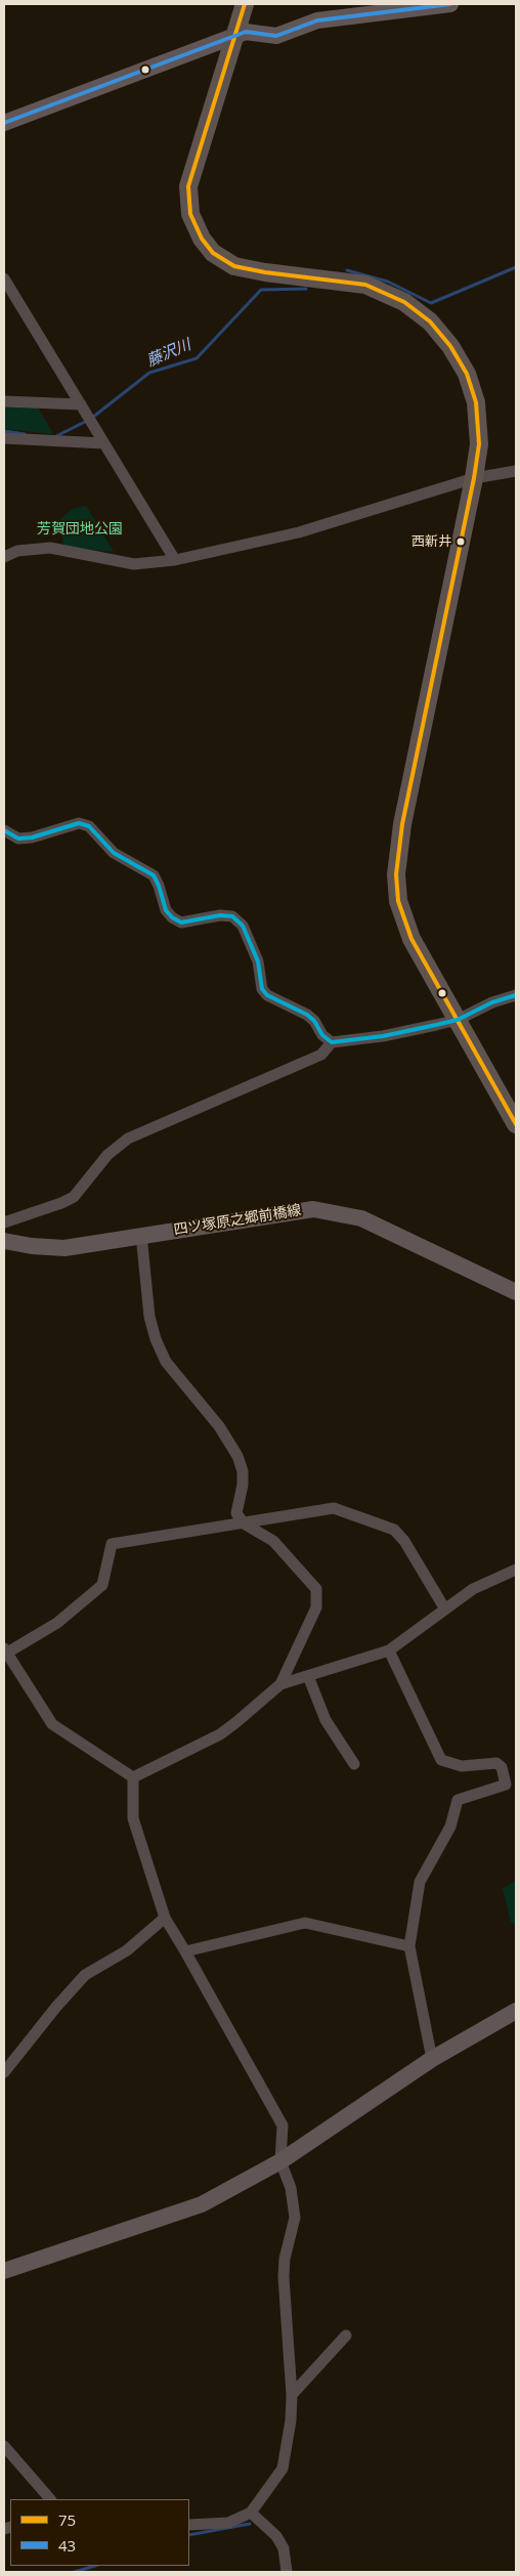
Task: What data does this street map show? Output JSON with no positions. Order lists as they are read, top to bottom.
{
  "streets": {
    "street": ["四ツ塚原之郷前橋線"]
  },
  "water": ["藤沢川"],
  "parks": ["芳賀団地公園"],
  "places": ["西新井"],
  "lines": ["transit line 75", "transit line 43"],
  "legend": ["75", "43"]
}
